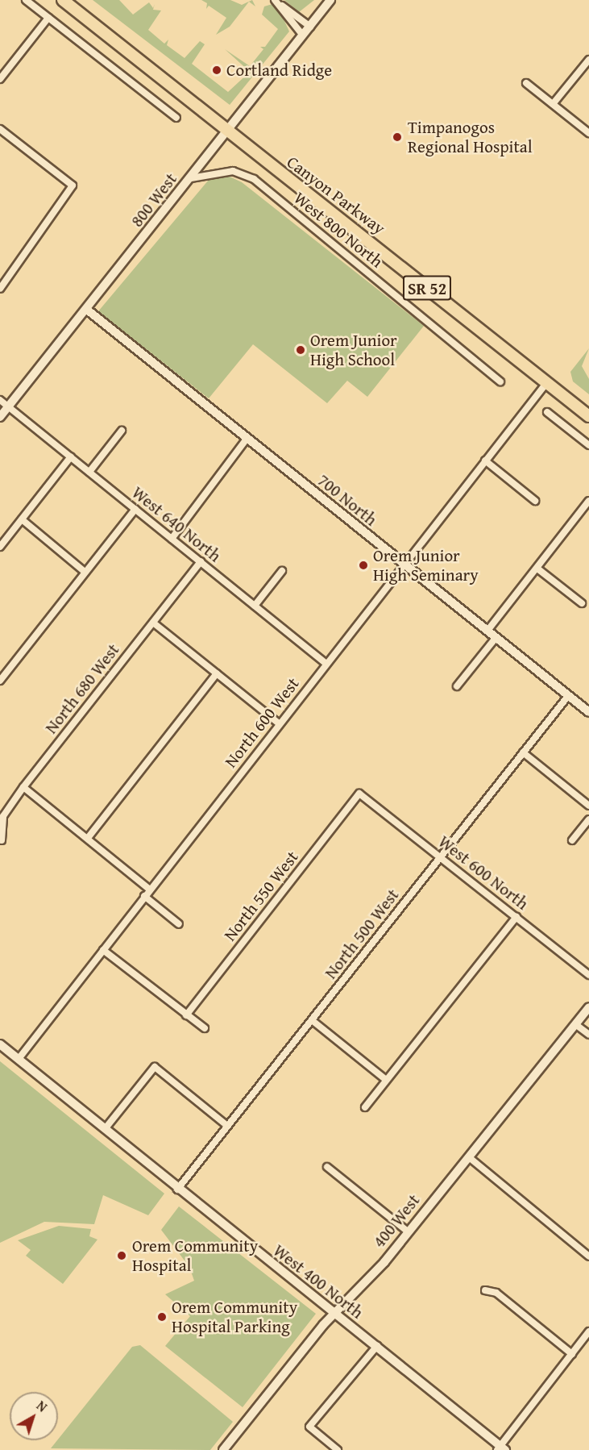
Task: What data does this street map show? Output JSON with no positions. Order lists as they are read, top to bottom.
{
  "streets": {
    "highway": ["Canyon Parkway", "SR 52"],
    "main road": [
      "800 West",
      "700 North",
      "400 West",
      "West 400 North"
    ],
    "street": [
      "West 800 North",
      "West 640 North",
      "North 680 West",
      "North 600 West",
      "West 600 North",
      "North 550 West",
      "North 500 West"
    ]
  },
  "crossings": [
    ["Canyon Parkway", "800 West"],
    ["Canyon Parkway", "North 600 West"],
    ["800 West", "West 800 North"],
    ["800 West", "700 North"],
    ["800 West", "West 640 North"],
    ["700 North", "North 600 West"],
    ["700 North", "North 500 West"],
    ["West 640 North", "North 680 West"],
    ["West 640 North", "North 600 West"],
    ["North 600 West", "West 400 North"],
    ["West 600 North", "North 550 West"],
    ["West 600 North", "North 500 West"],
    ["North 500 West", "West 400 North"],
    ["400 West", "West 400 North"]
  ],
  "places": [
    "Cortland Ridge",
    "Timpanogos Regional Hospital",
    "Orem Junior High School",
    "Orem Junior High Seminary",
    "Orem Community Hospital",
    "Orem Community Hospital Parking"
  ],
  "north": "top right"
}
